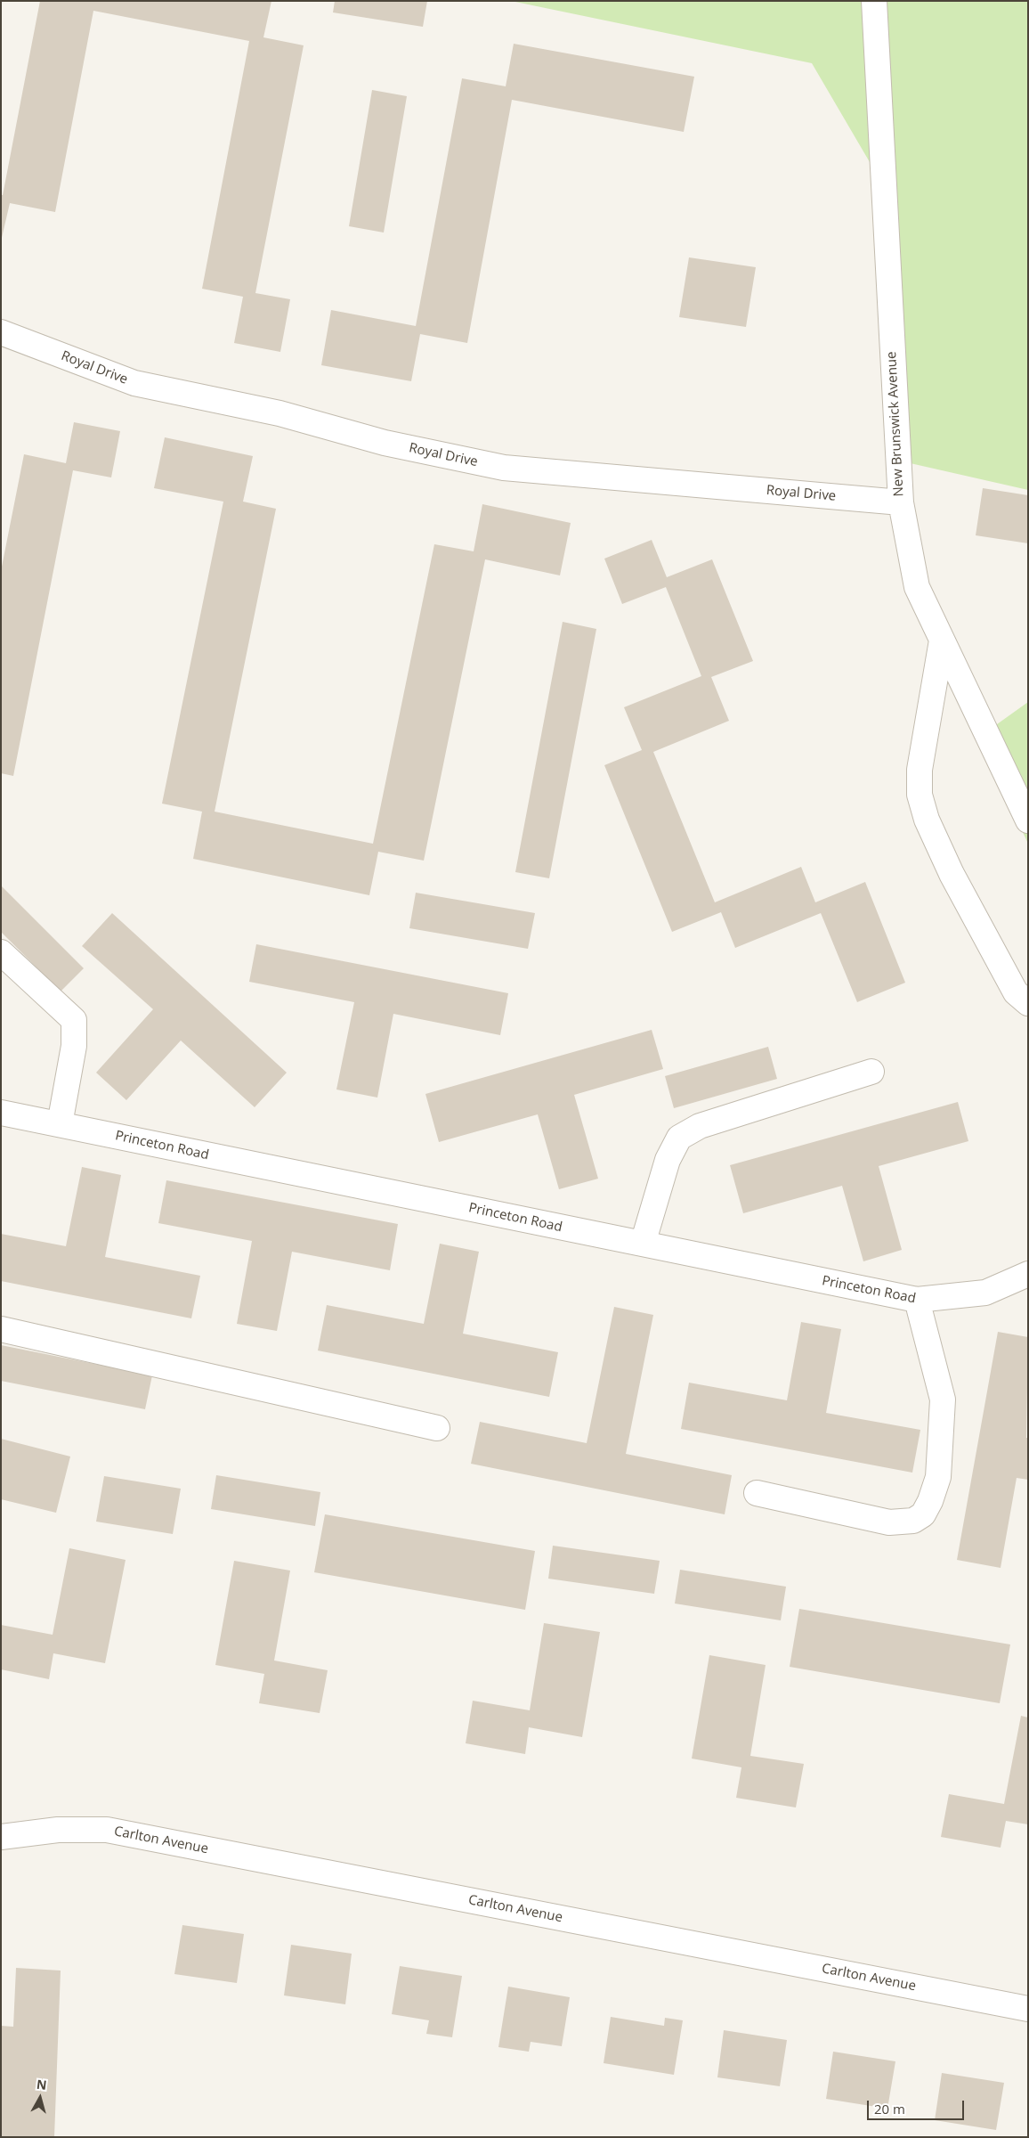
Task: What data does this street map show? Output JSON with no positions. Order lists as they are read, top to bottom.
{
  "streets": {
    "street": [
      "Royal Drive",
      "New Brunswick Avenue",
      "Princeton Road",
      "Carlton Avenue"
    ]
  },
  "crossings": [
    ["Royal Drive", "New Brunswick Avenue"]
  ],
  "scale_bar": "20 m",
  "north": "top"
}
